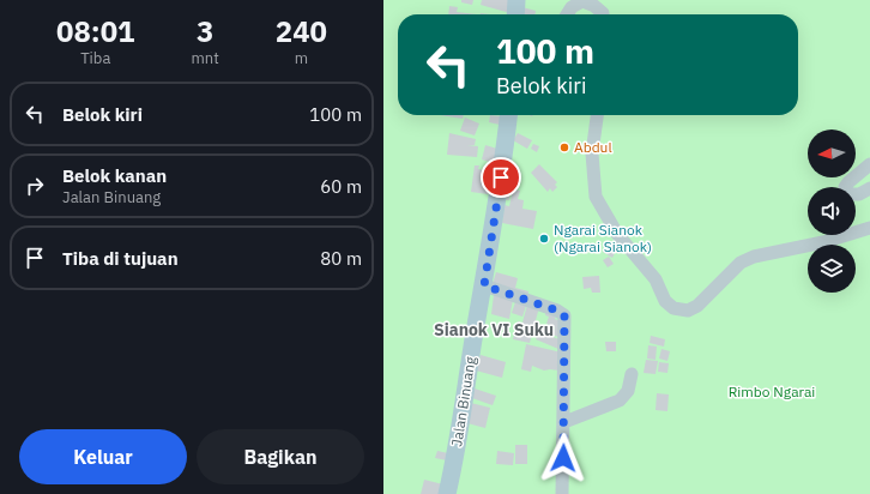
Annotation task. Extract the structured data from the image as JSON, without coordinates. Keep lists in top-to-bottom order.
{
  "streets": {
    "main road": ["Jalan Binuang"]
  },
  "districts": ["Sianok VI Suku"],
  "parks": ["Rimbo Ngarai"],
  "places": ["Abdul", "Ngarai Sianok (Ngarai Sianok)"],
  "north": "left",
  "page": {
    "eta": [
      "08:01",
      "Tiba",
      "3",
      "mnt",
      "240",
      "m"
    ],
    "turn": ["100 m", "Belok kiri"],
    "list": [
      {
        "name": "Belok kiri",
        "value": "100 m"
      },
      {
        "name": "Belok kanan",
        "note": "Jalan Binuang",
        "value": "60 m"
      },
      {
        "name": "Tiba di tujuan",
        "value": "80 m"
      }
    ],
    "buttons": ["Keluar", "Bagikan"]
  }
}
